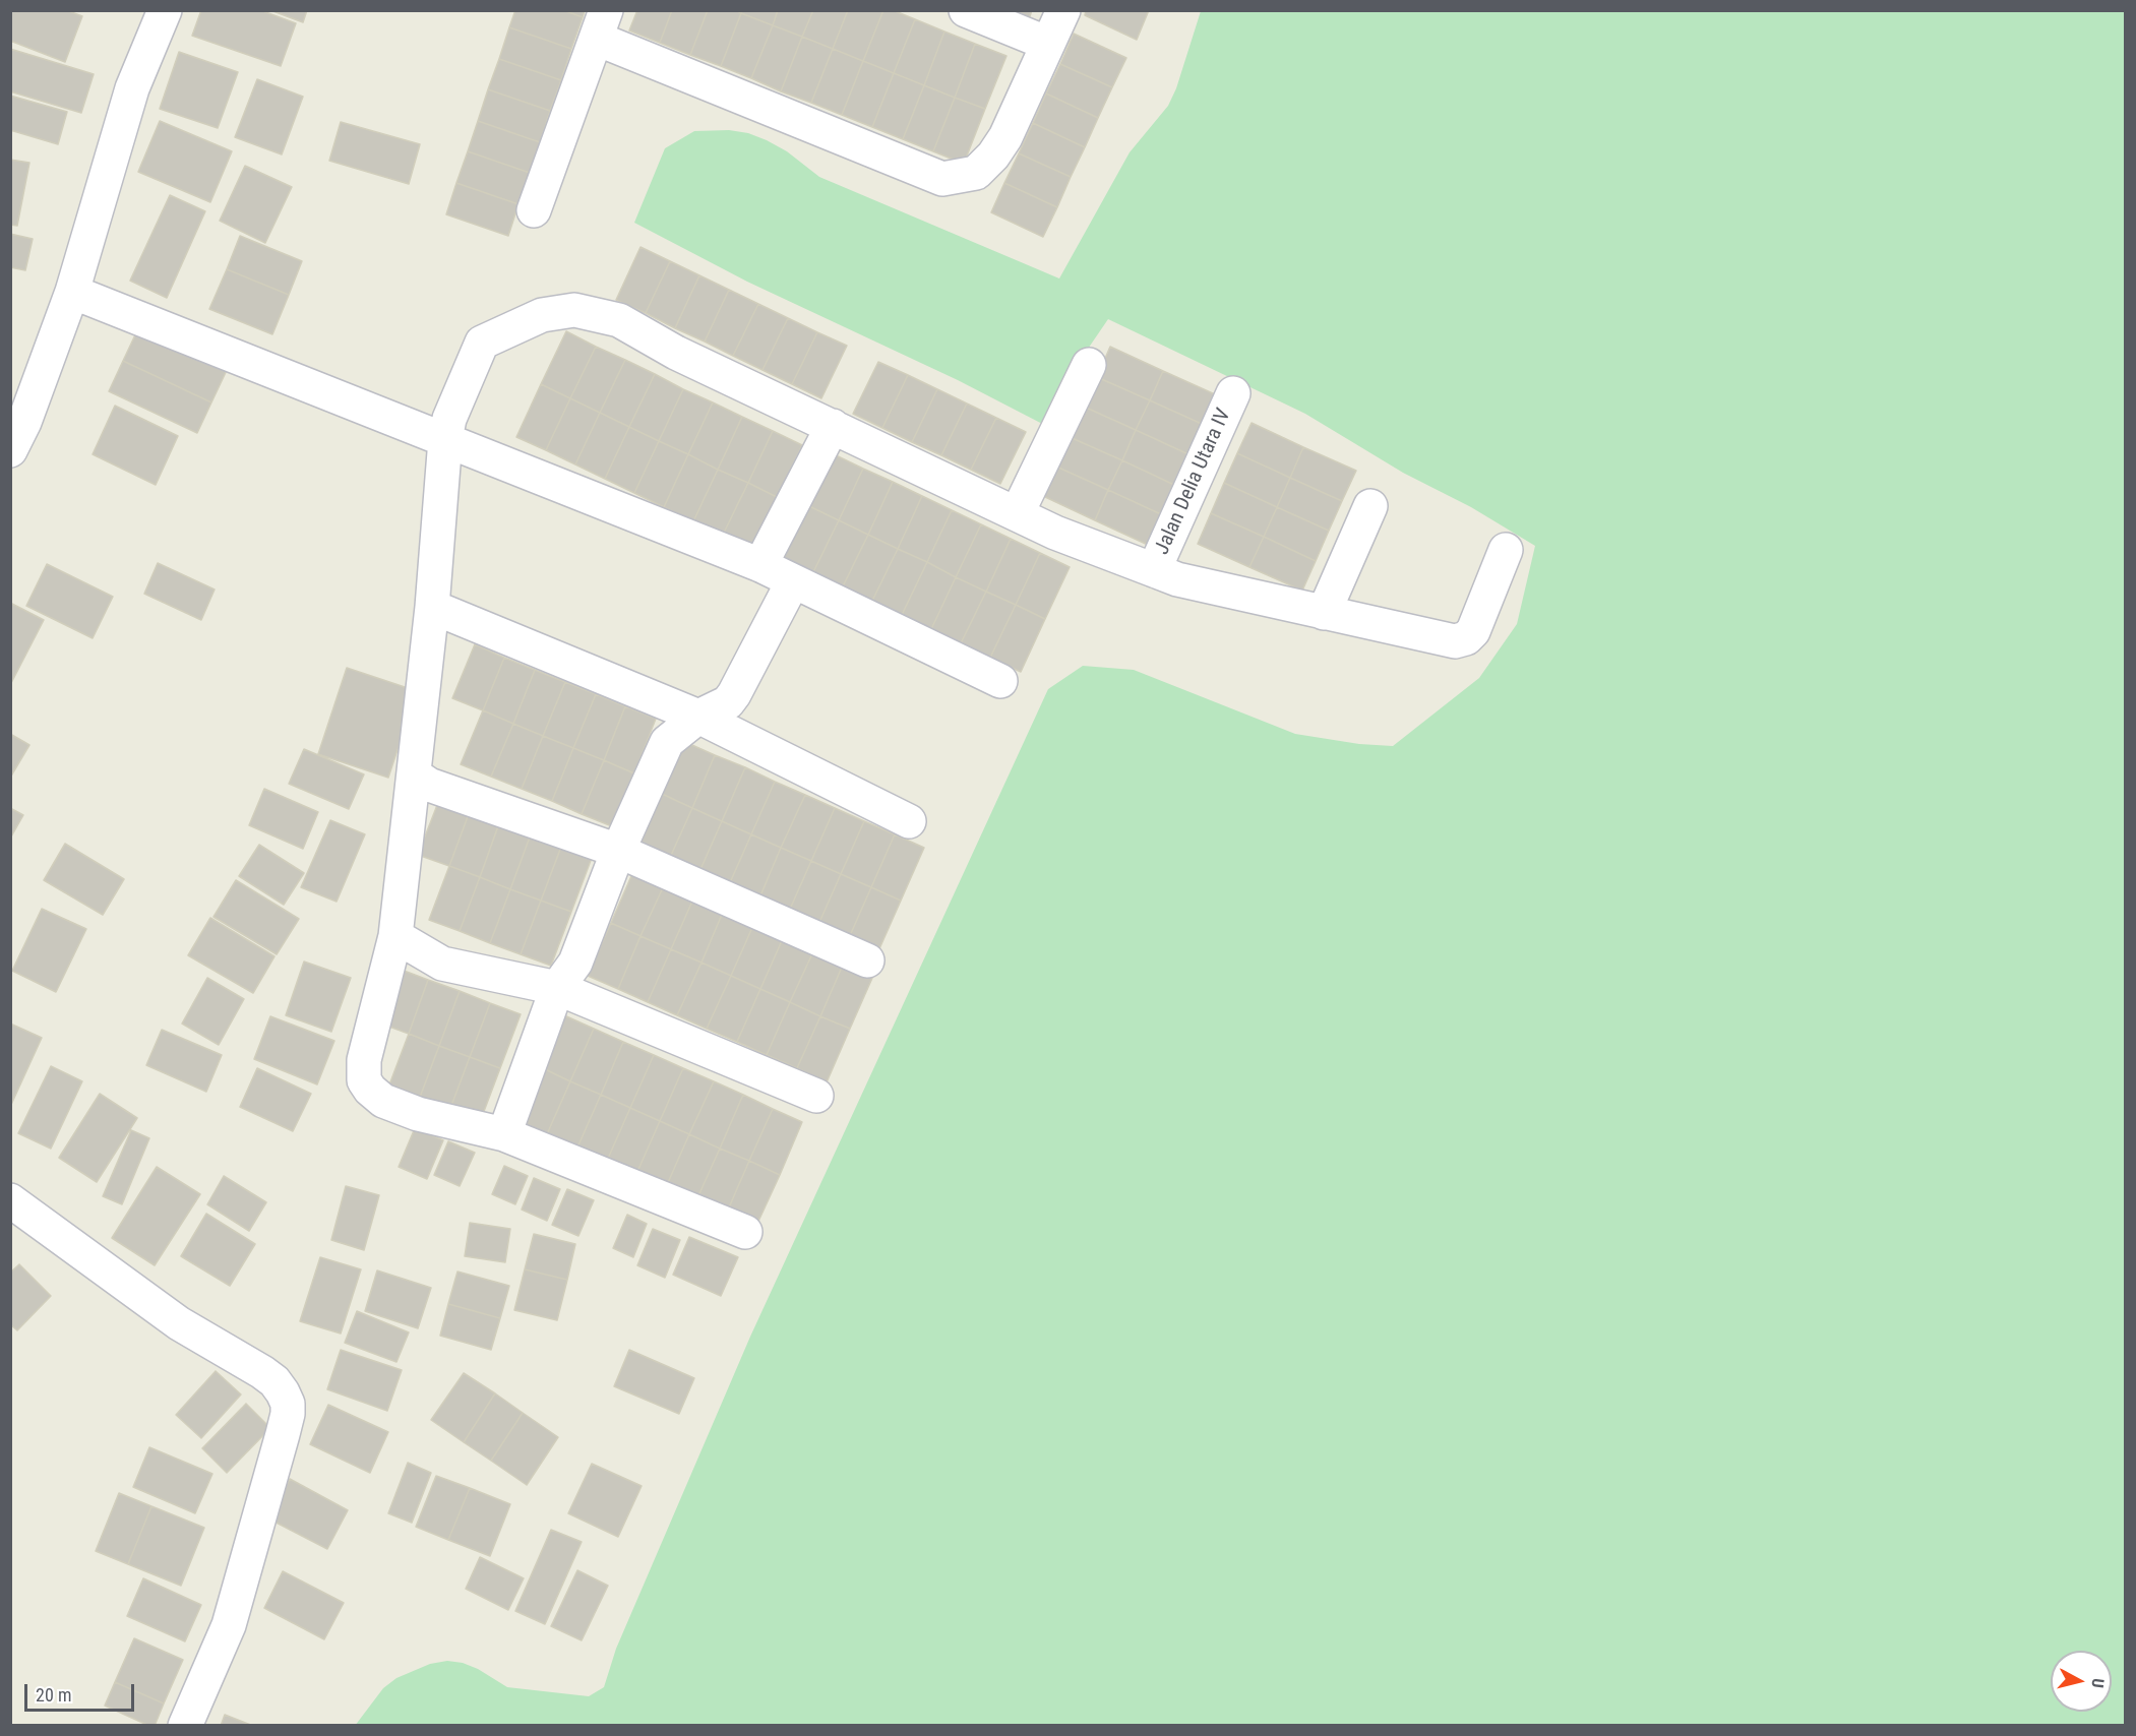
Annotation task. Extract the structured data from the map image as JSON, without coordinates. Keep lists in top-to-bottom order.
{
  "streets": {
    "street": ["Jalan Delia Utara IV"]
  },
  "scale_bar": "20 m",
  "north": "right"
}
